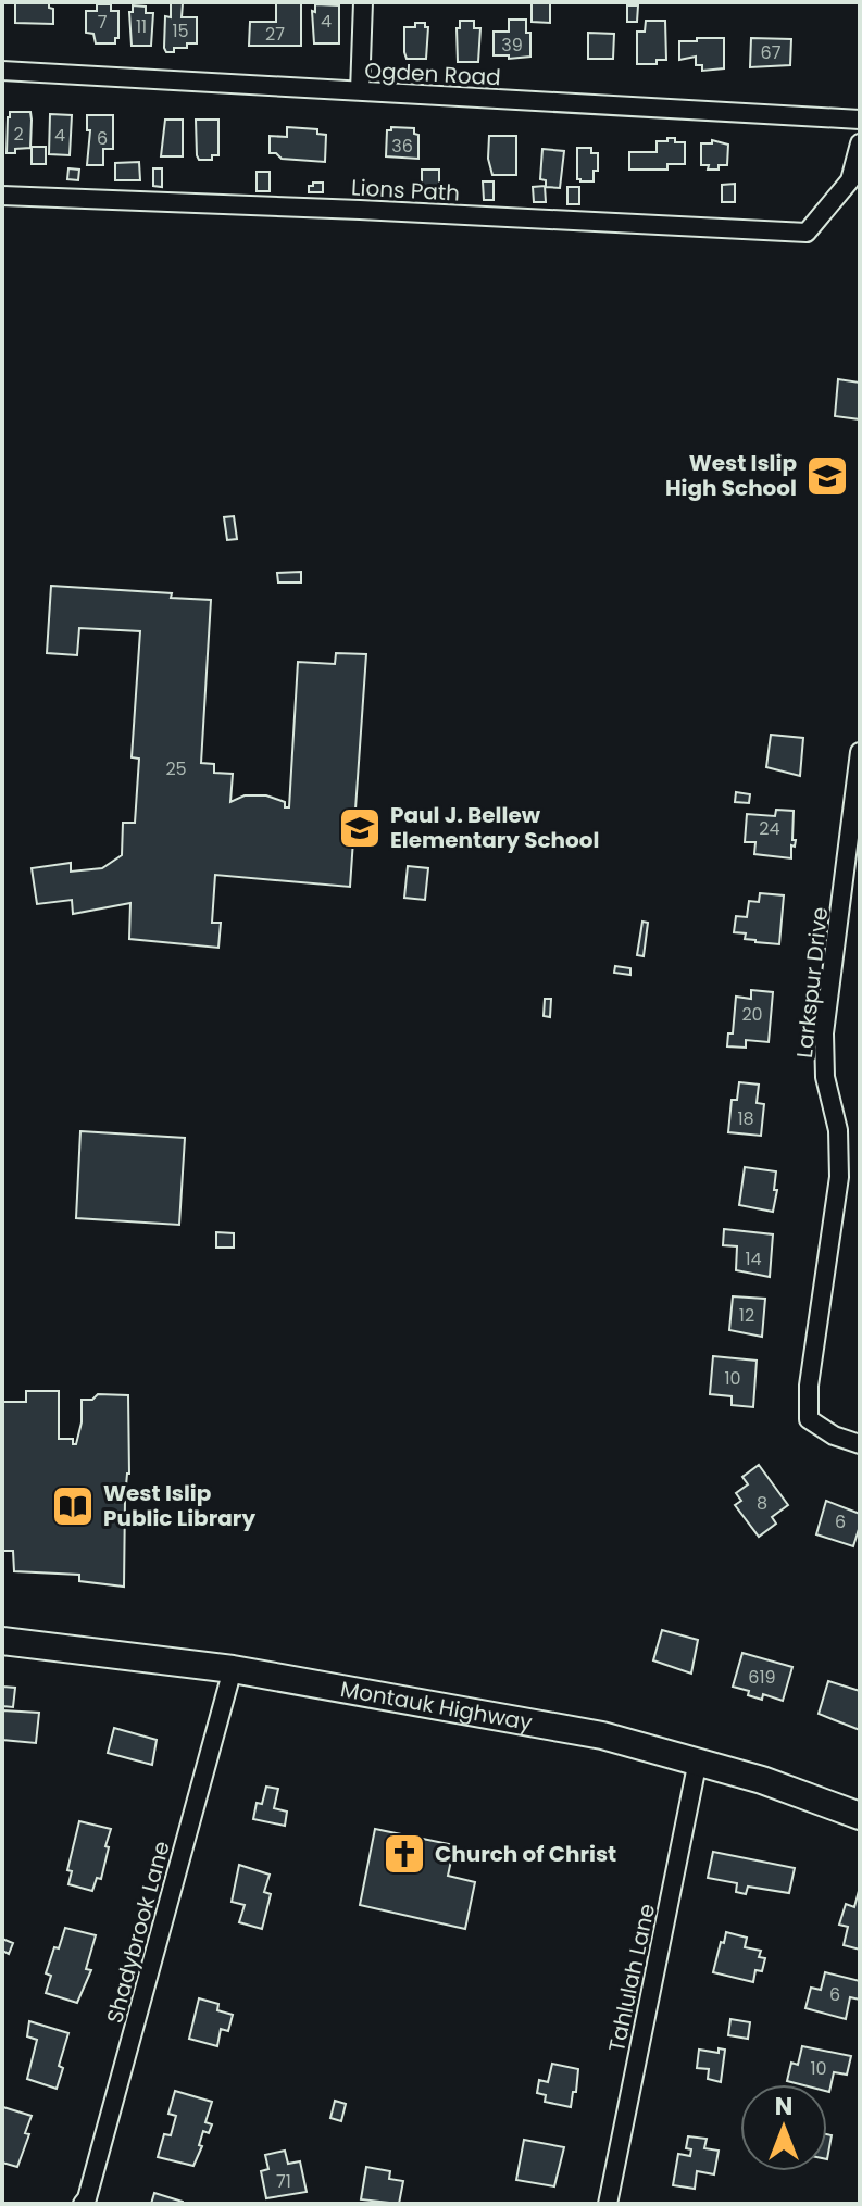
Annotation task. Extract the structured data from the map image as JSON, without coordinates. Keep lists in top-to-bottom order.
{
  "streets": {
    "main road": ["Montauk Highway"],
    "street": [
      "Ogden Road",
      "Lions Path",
      "Larkspur Drive",
      "Shadybrook Lane",
      "Tahlulah Lane"
    ]
  },
  "crossings": [
    ["Montauk Highway", "Shadybrook Lane"],
    ["Montauk Highway", "Tahlulah Lane"]
  ],
  "places": {
    "school or university": ["West Islip High School", "Paul J. Bellew Elementary School"],
    "library": ["West Islip Public Library"],
    "church": ["Church of Christ"]
  },
  "house_numbers": [
    "4",
    "7",
    "11",
    "15",
    "27",
    "39",
    "67",
    "2",
    "4",
    "6",
    "36",
    "25",
    "24",
    "20",
    "18",
    "14",
    "12",
    "10",
    "8",
    "6",
    "619",
    "6",
    "10",
    "71"
  ],
  "north": "top"
}
